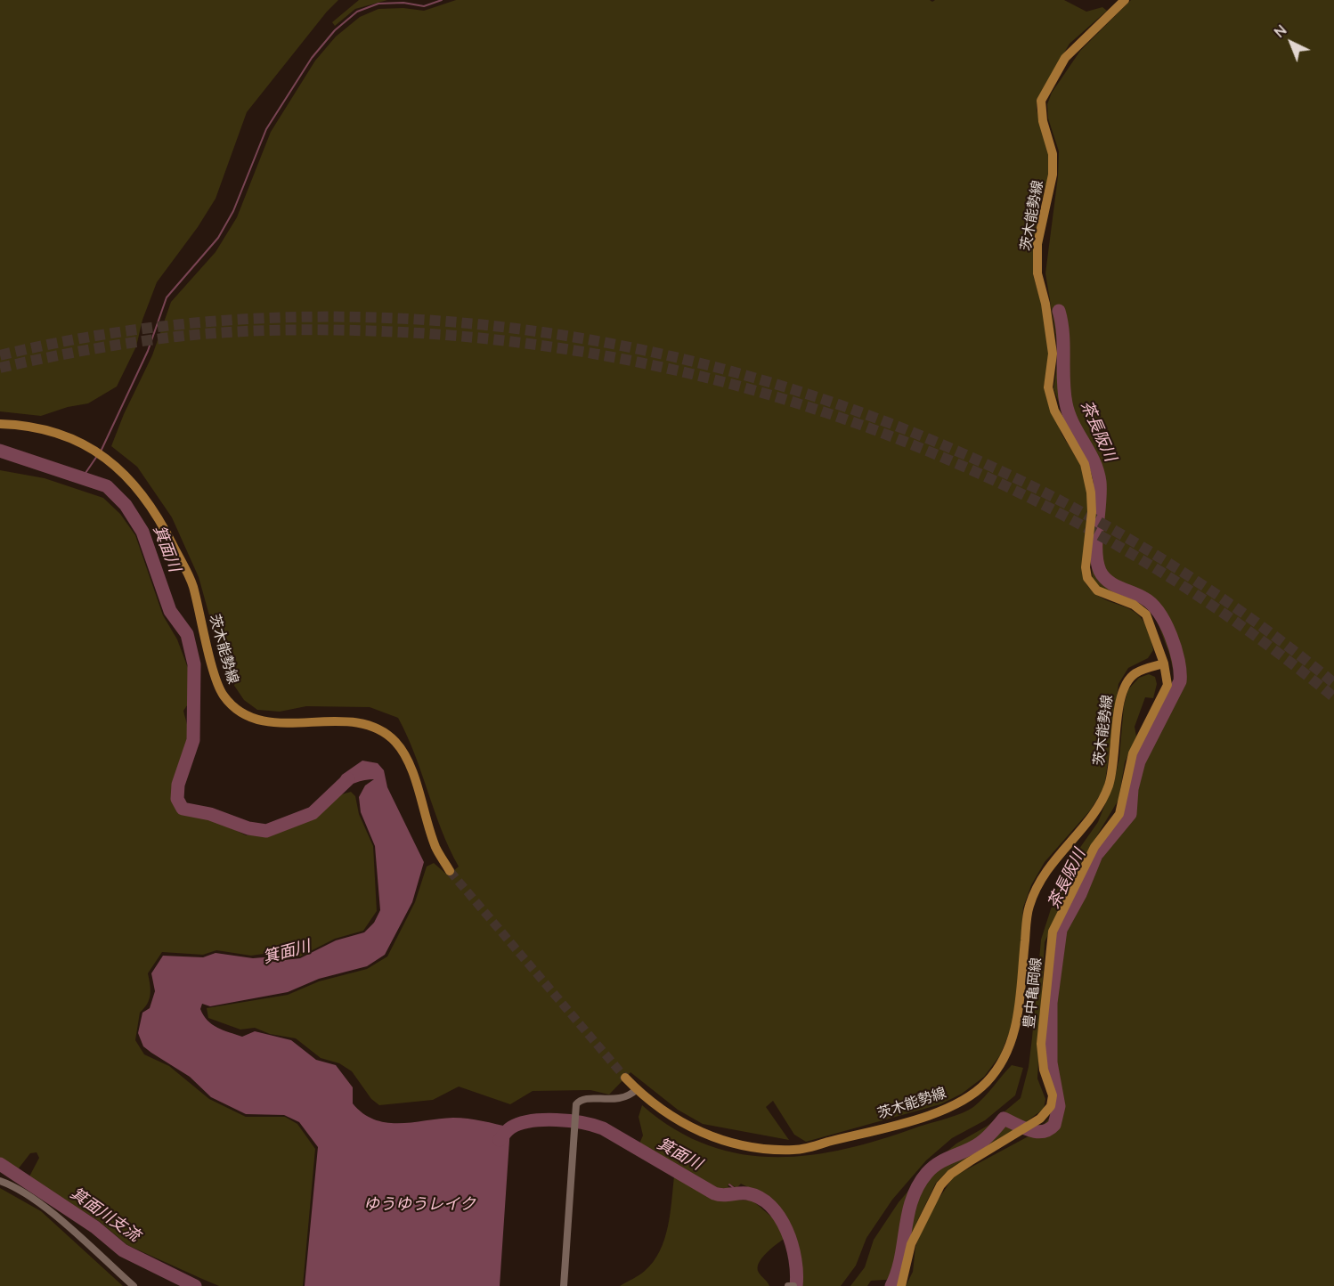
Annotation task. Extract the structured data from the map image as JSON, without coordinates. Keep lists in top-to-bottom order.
{
  "streets": {
    "main road": ["茨木能勢線", "豊中亀岡線"]
  },
  "crossings": [
    ["茨木能勢線", "豊中亀岡線"]
  ],
  "water": [
    "茶長阪川",
    "箕面川",
    "ゆうゆうレイク",
    "箕面川支流"
  ],
  "north": "top left"
}
